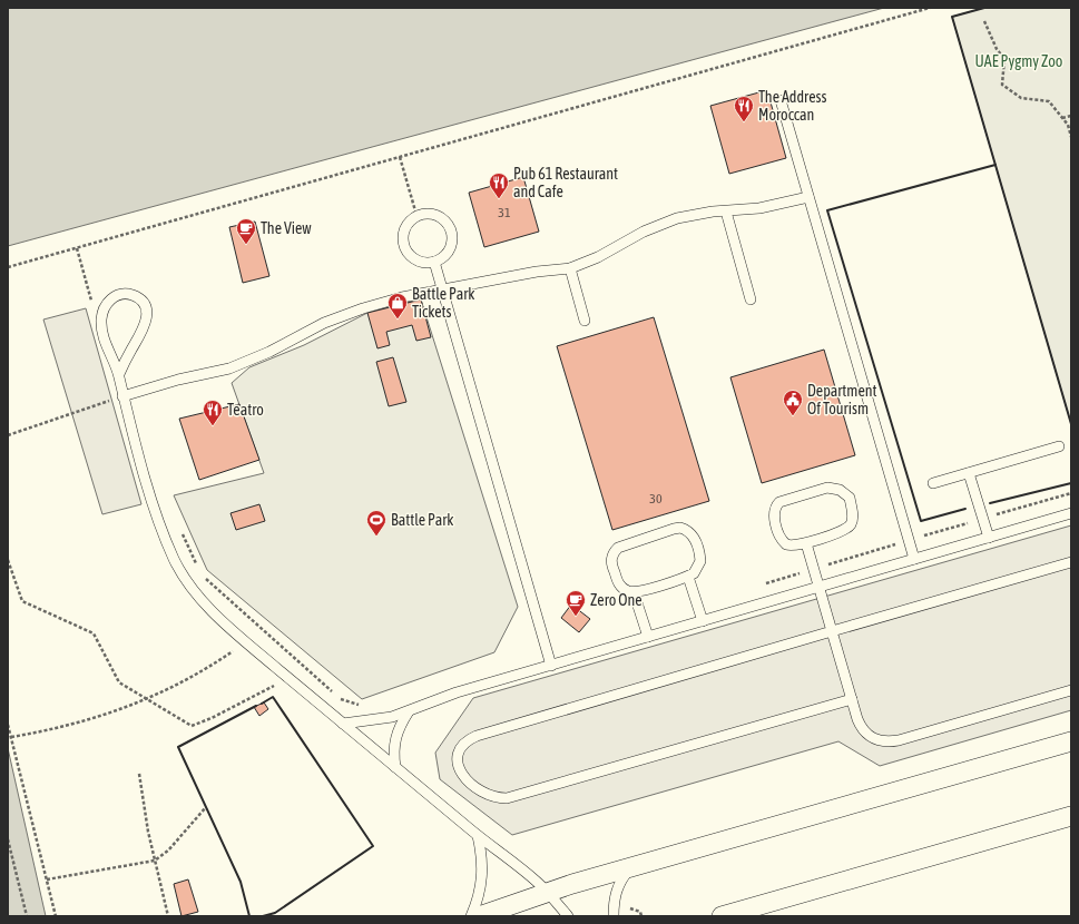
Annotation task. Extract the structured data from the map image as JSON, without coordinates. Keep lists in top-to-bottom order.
{
  "parks": ["UAE Pygmy Zoo"],
  "places": {
    "restaurant": ["The Address Moroccan", "Pub 61 Restaurant and Cafe", "Teatro"],
    "cafe": ["The View", "Zero One"],
    "shop": ["Battle Park Tickets"],
    "public building": ["Department Of Tourism"],
    "sports": ["Battle Park"]
  },
  "house_numbers": ["31", "30"]
}
